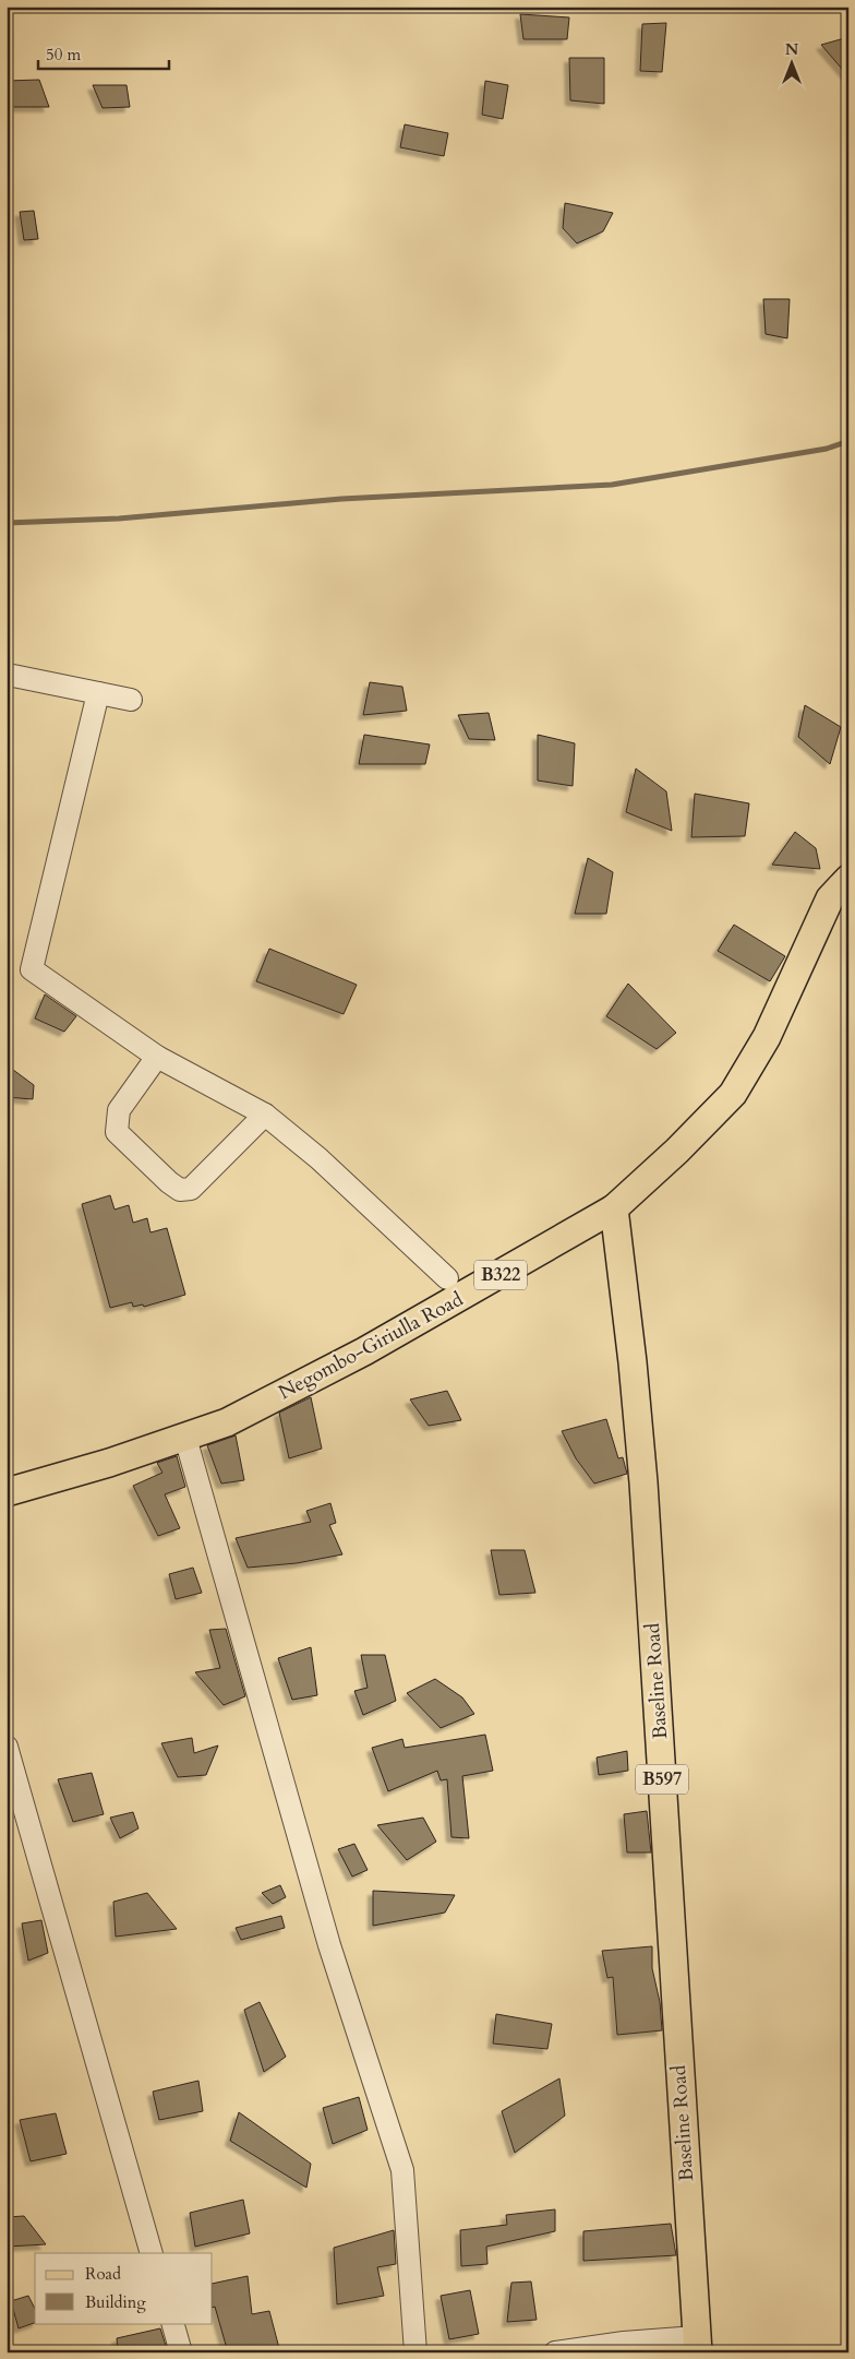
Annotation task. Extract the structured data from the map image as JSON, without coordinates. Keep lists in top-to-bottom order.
{
  "streets": {
    "main road": [
      "B322",
      "Negombo-Giriulla Road",
      "Baseline Road",
      "B597"
    ]
  },
  "crossings": [
    ["Negombo-Giriulla Road", "Baseline Road"]
  ],
  "legend": ["Road", "Building"],
  "scale_bar": "50 m",
  "north": "top"
}
